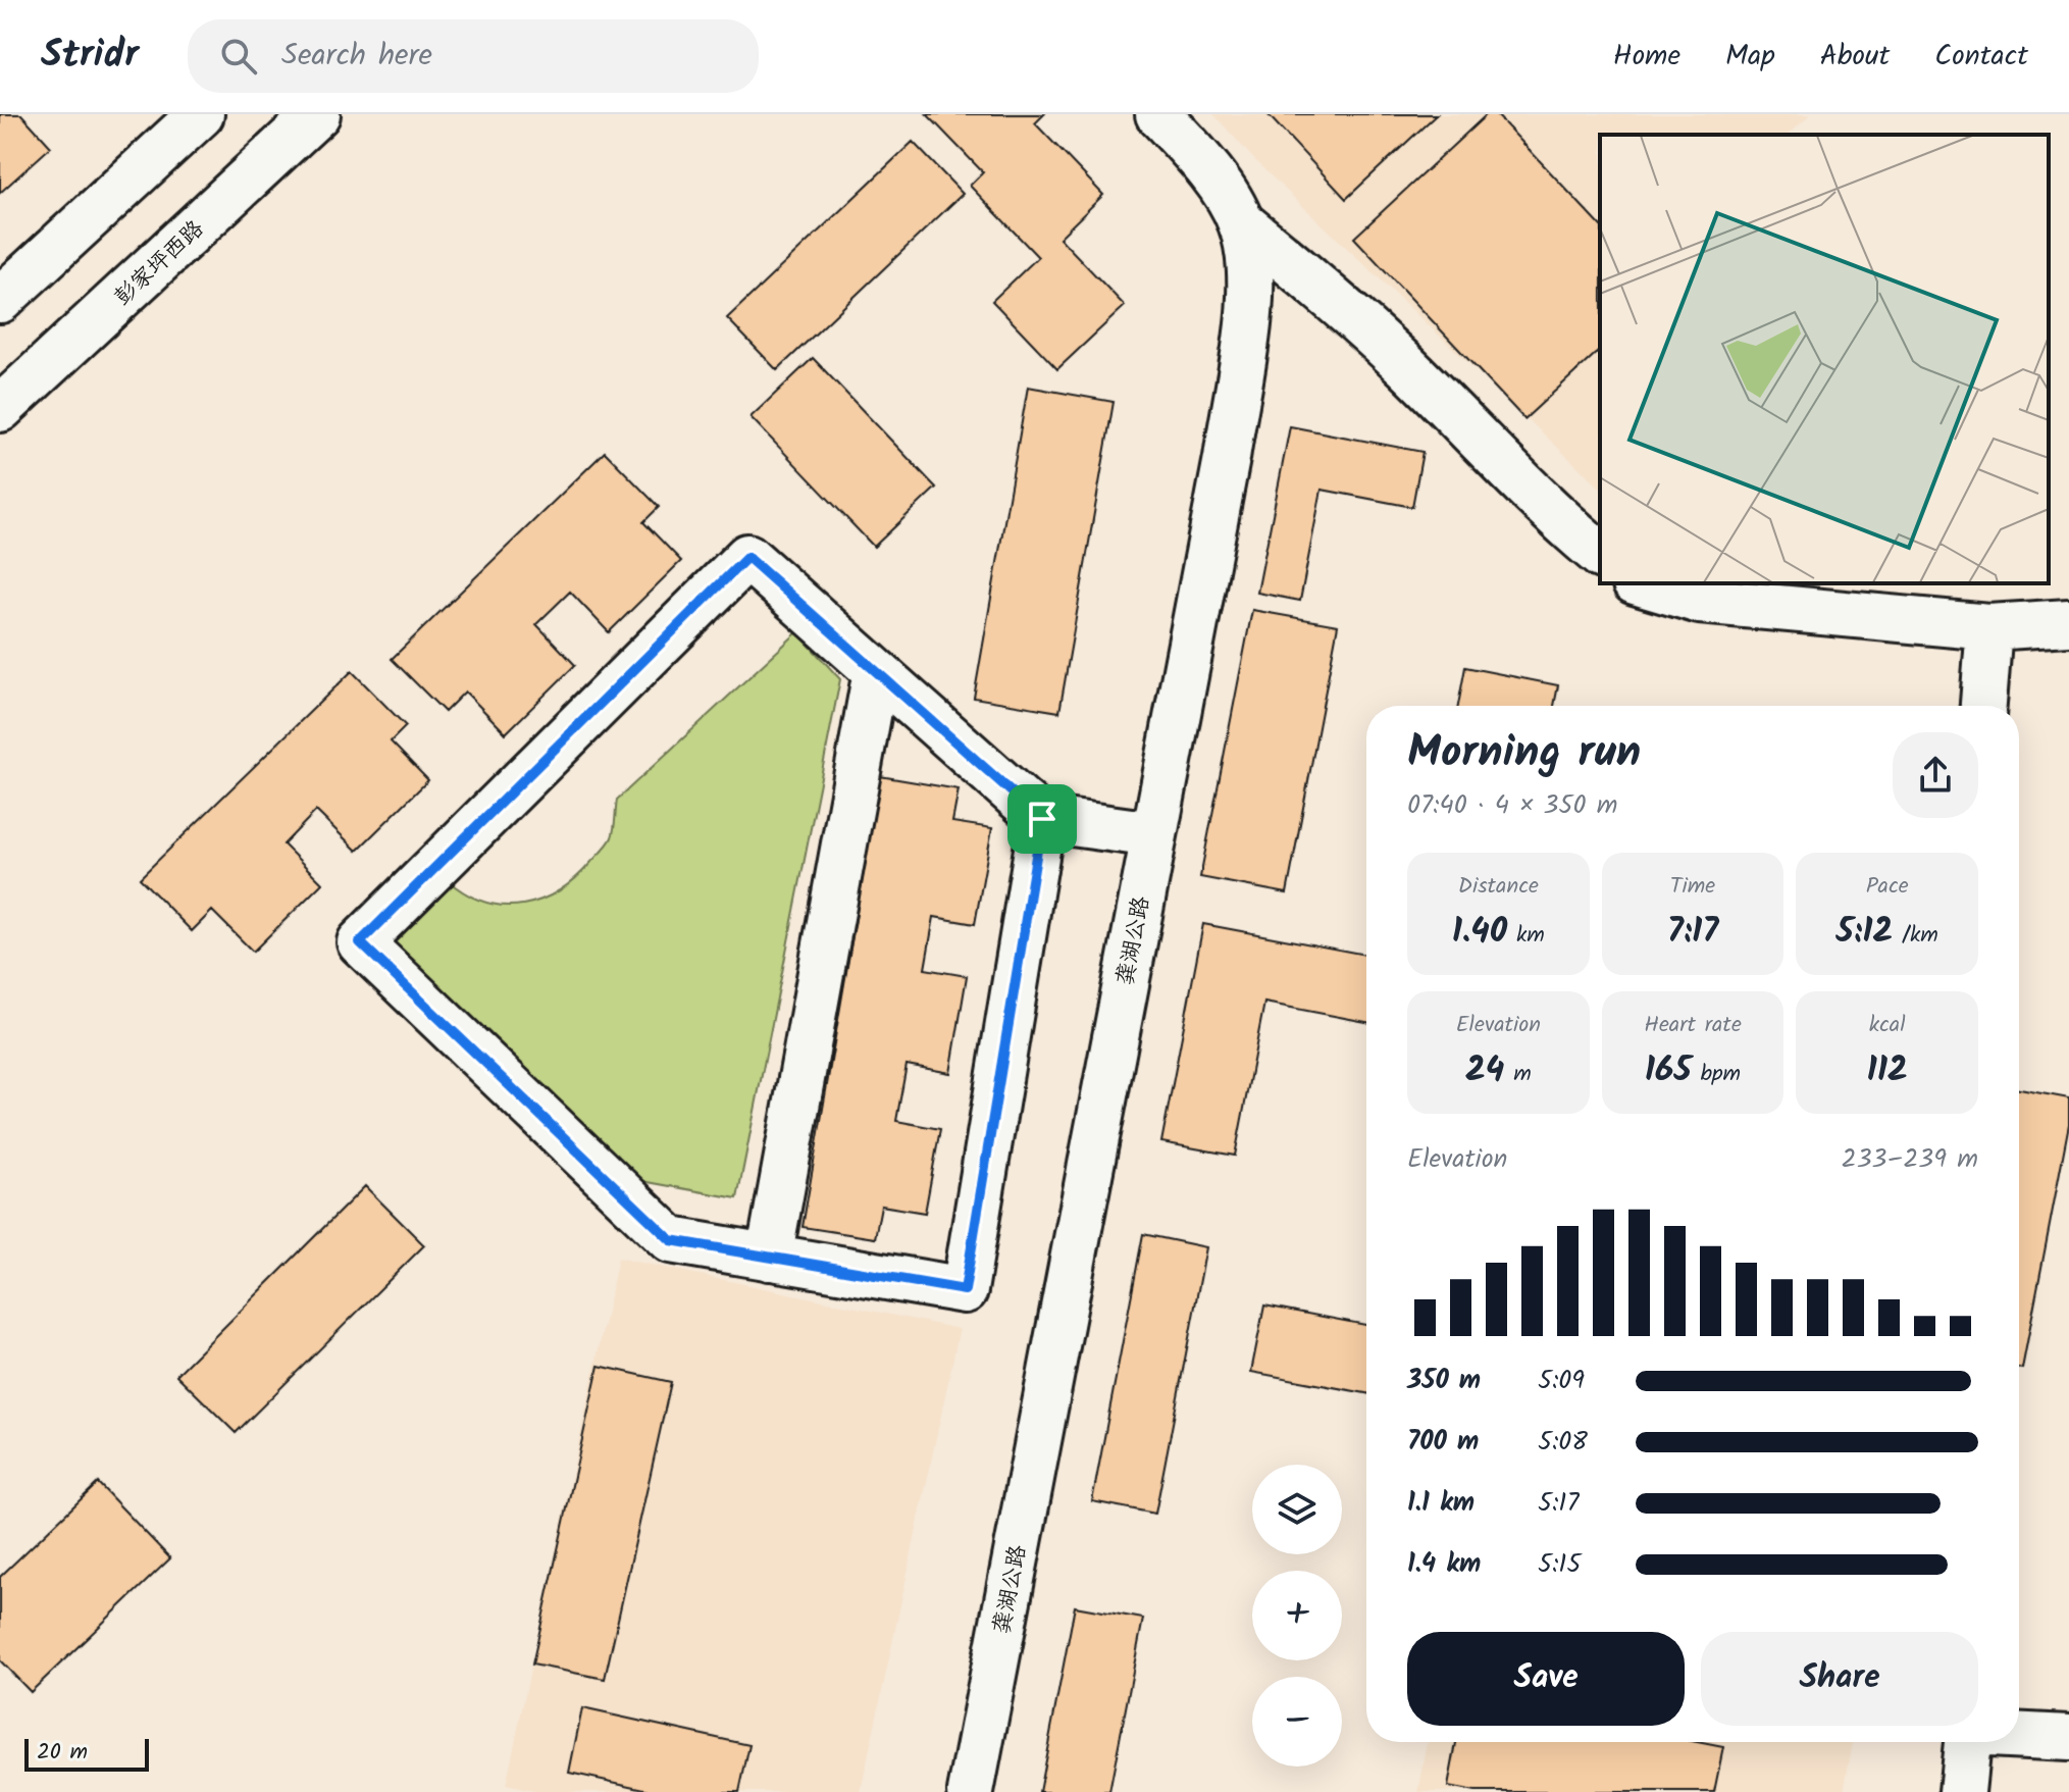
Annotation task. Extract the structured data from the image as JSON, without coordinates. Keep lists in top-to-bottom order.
{
  "streets": {
    "street": ["彭家坪西路", "龚湖公路"]
  },
  "scale_bar": "20 m",
  "page": {
    "header": "Stridr",
    "search": "Search here",
    "nav": [
      "Home",
      "Map",
      "About",
      "Contact"
    ],
    "heading": ["Morning run", "07:40 · 4 × 350 m"],
    "stats": [
      ["Distance", "1.40 km"],
      ["Time", "7:17"],
      ["Pace", "5:12 /km"],
      ["Elevation", "24 m"],
      ["Heart rate", "165 bpm"],
      ["kcal", "112"]
    ],
    "chart": ["Elevation", "233–239 m"],
    "list": [
      {
        "name": "350 m",
        "note": "5:09"
      },
      {
        "name": "700 m",
        "note": "5:08"
      },
      {
        "name": "1.1 km",
        "note": "5:17"
      },
      {
        "name": "1.4 km",
        "note": "5:15"
      }
    ],
    "map_buttons": ["+", "−"],
    "buttons": ["Save", "Share"],
    "scale": "20 m"
  }
}
